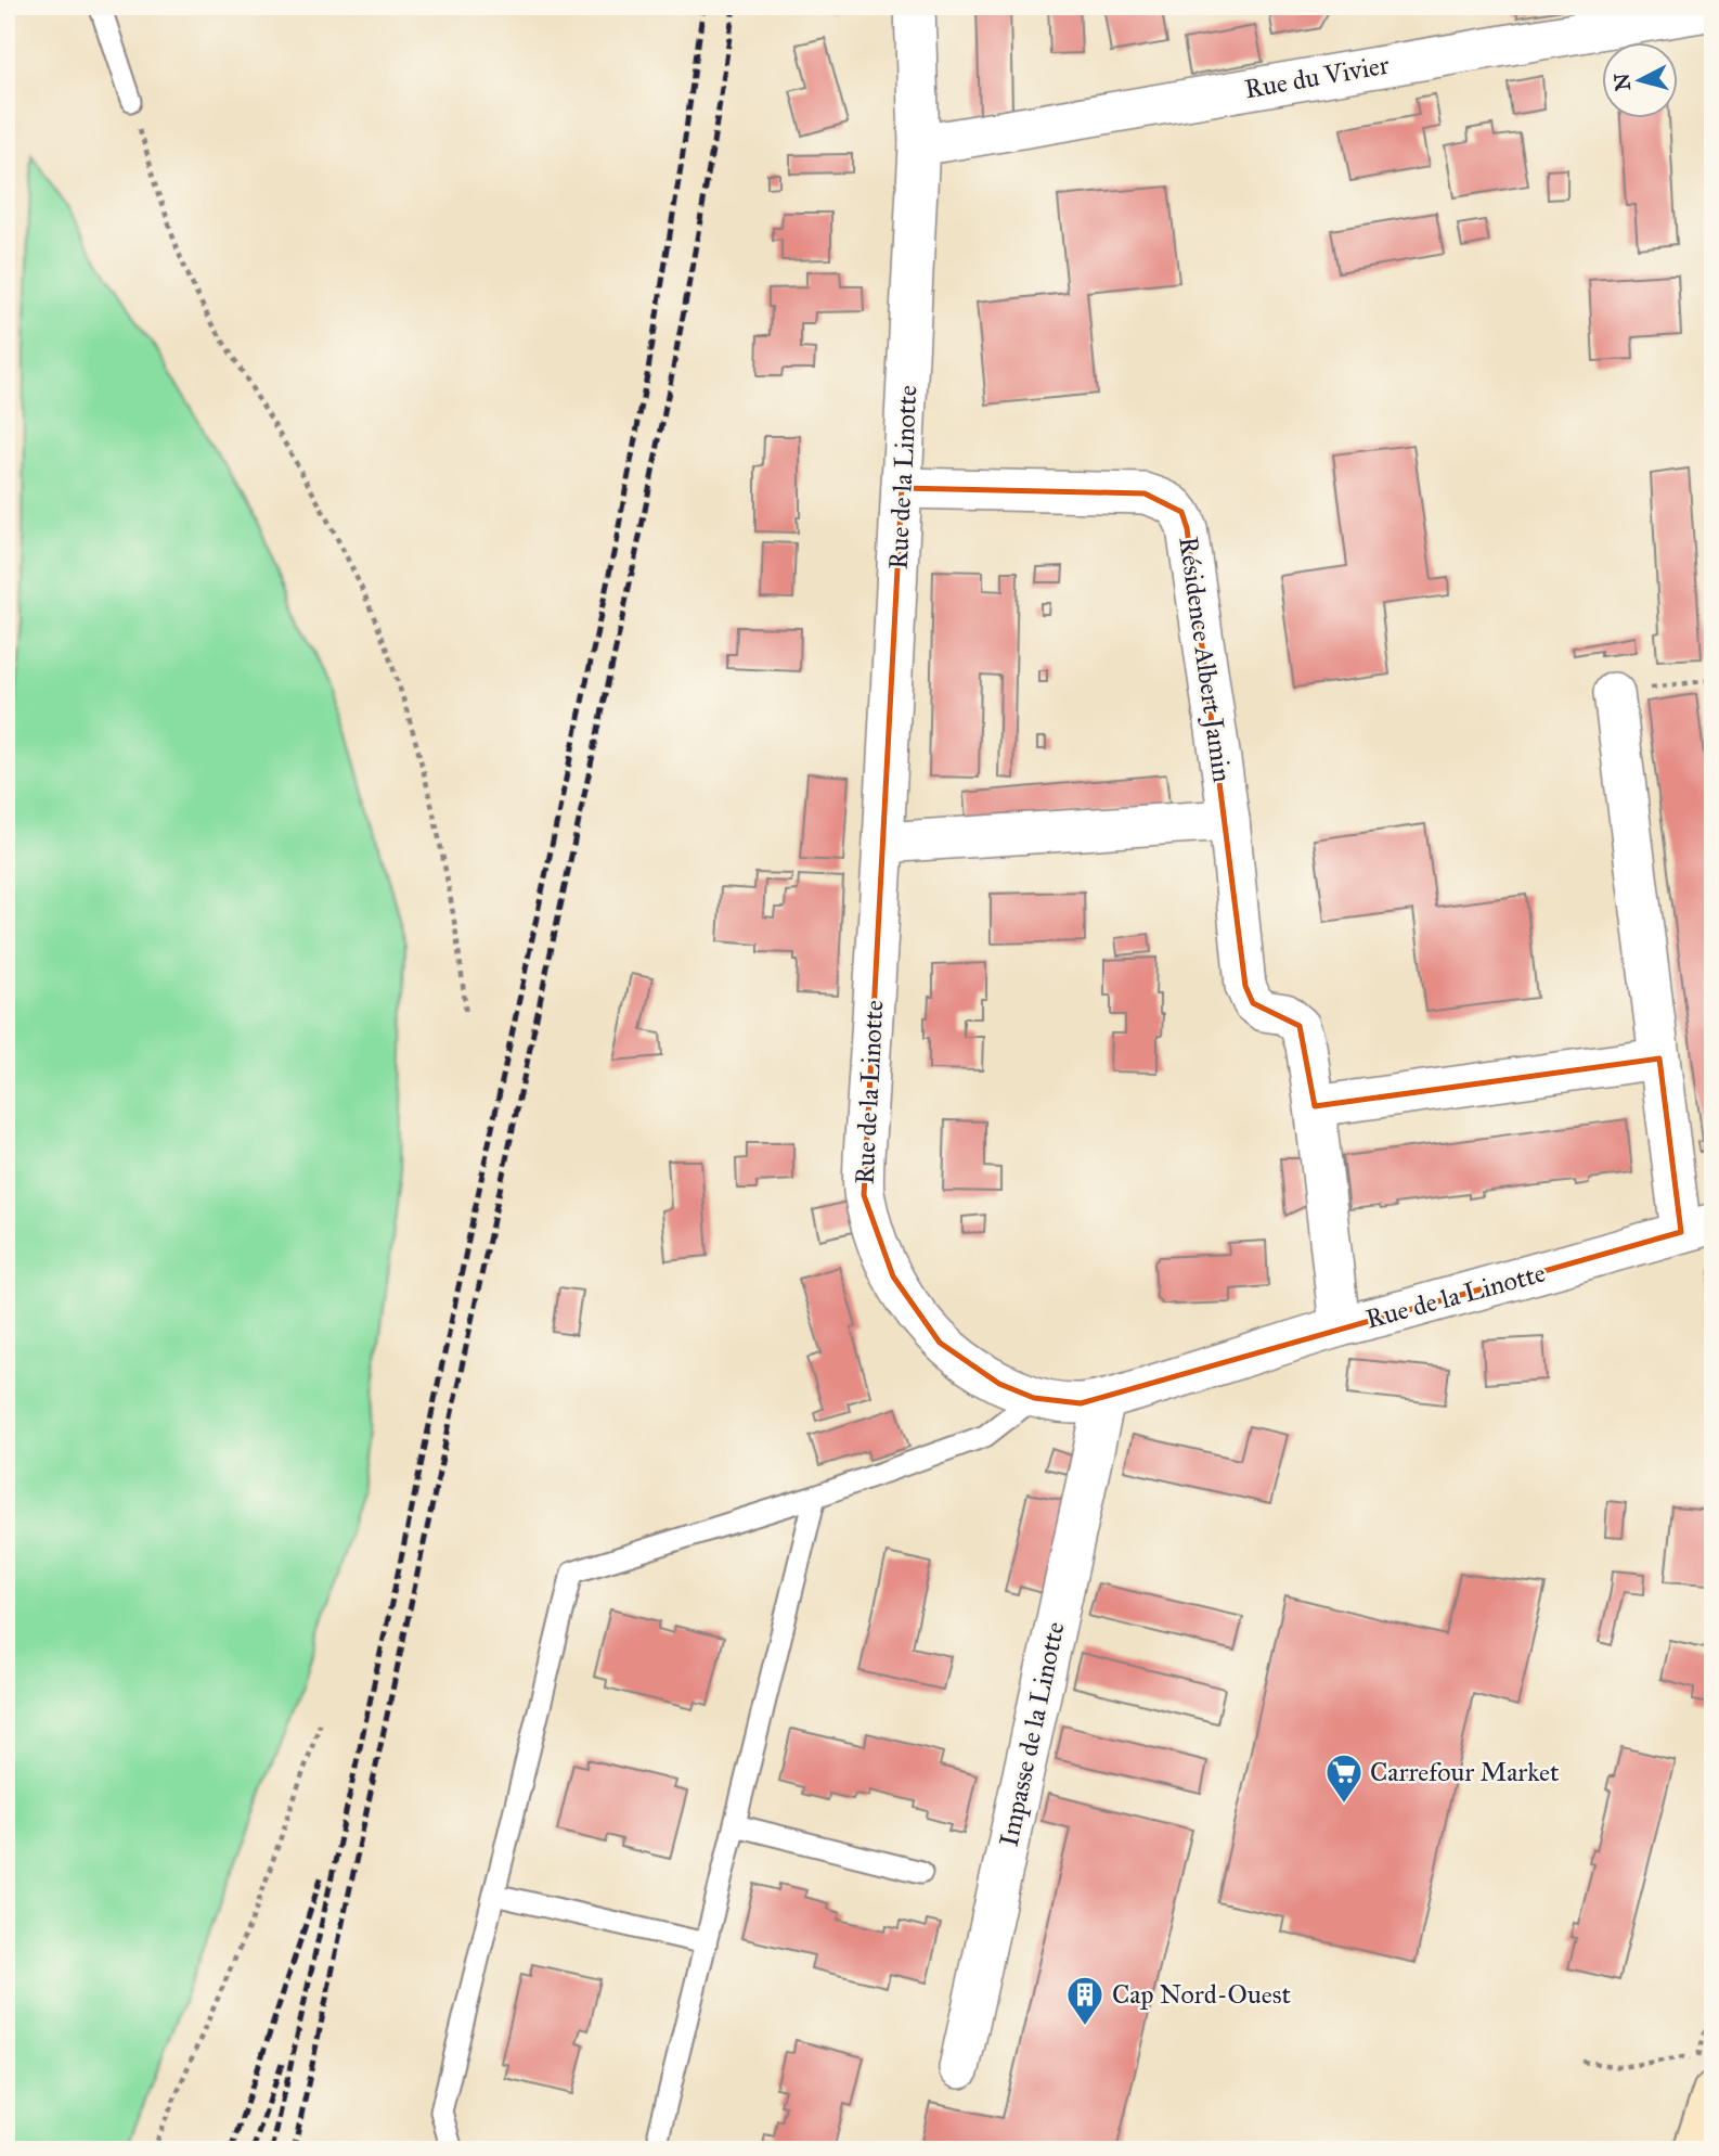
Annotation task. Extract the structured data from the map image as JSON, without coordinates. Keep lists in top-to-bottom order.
{
  "streets": {
    "street": [
      "Rue du Vivier",
      "Rue de la Linotte",
      "Résidence Albert Jamin",
      "Impasse de la Linotte"
    ]
  },
  "crossings": [
    ["Rue du Vivier", "Rue de la Linotte"],
    ["Rue de la Linotte", "Résidence Albert Jamin"],
    ["Rue de la Linotte", "Impasse de la Linotte"]
  ],
  "places": {
    "supermarket": ["Carrefour Market"],
    "building": ["Cap Nord-Ouest"]
  },
  "north": "left"
}
